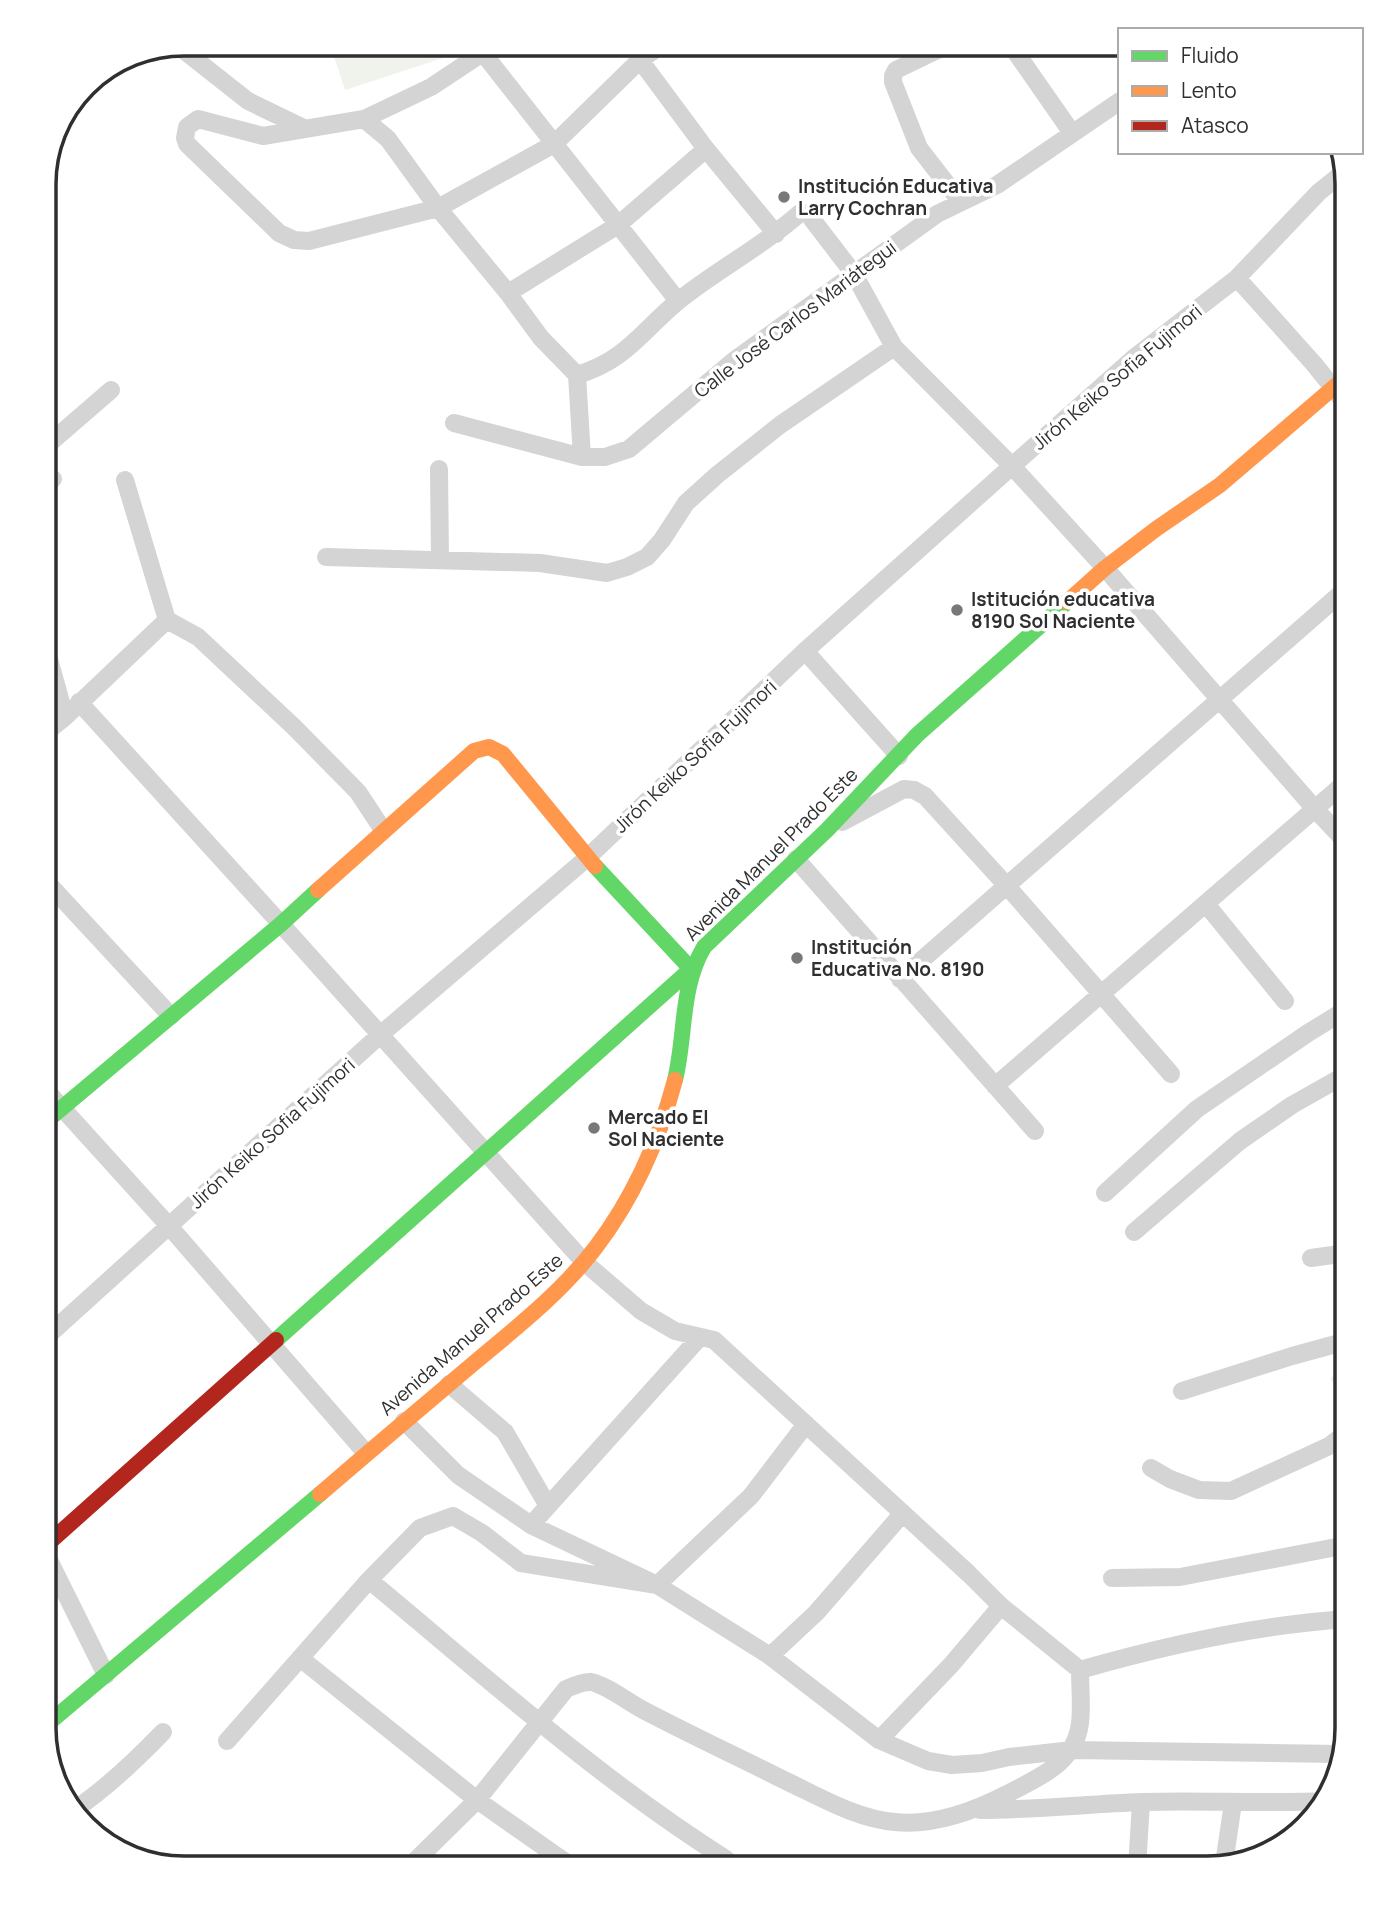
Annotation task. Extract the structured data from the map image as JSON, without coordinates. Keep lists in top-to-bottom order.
{
  "streets": {
    "street": ["Calle José Carlos Mariátegui", "Jirón Keiko Sofia Fujimori", "Avenida Manuel Prado Este"]
  },
  "places": [
    "Institución Educativa Larry Cochran",
    "Istitución educativa 8190 Sol Naciente",
    "Institución Educativa No. 8190",
    "Mercado El Sol Naciente"
  ],
  "legend": ["Fluido", "Lento", "Atasco"]
}
